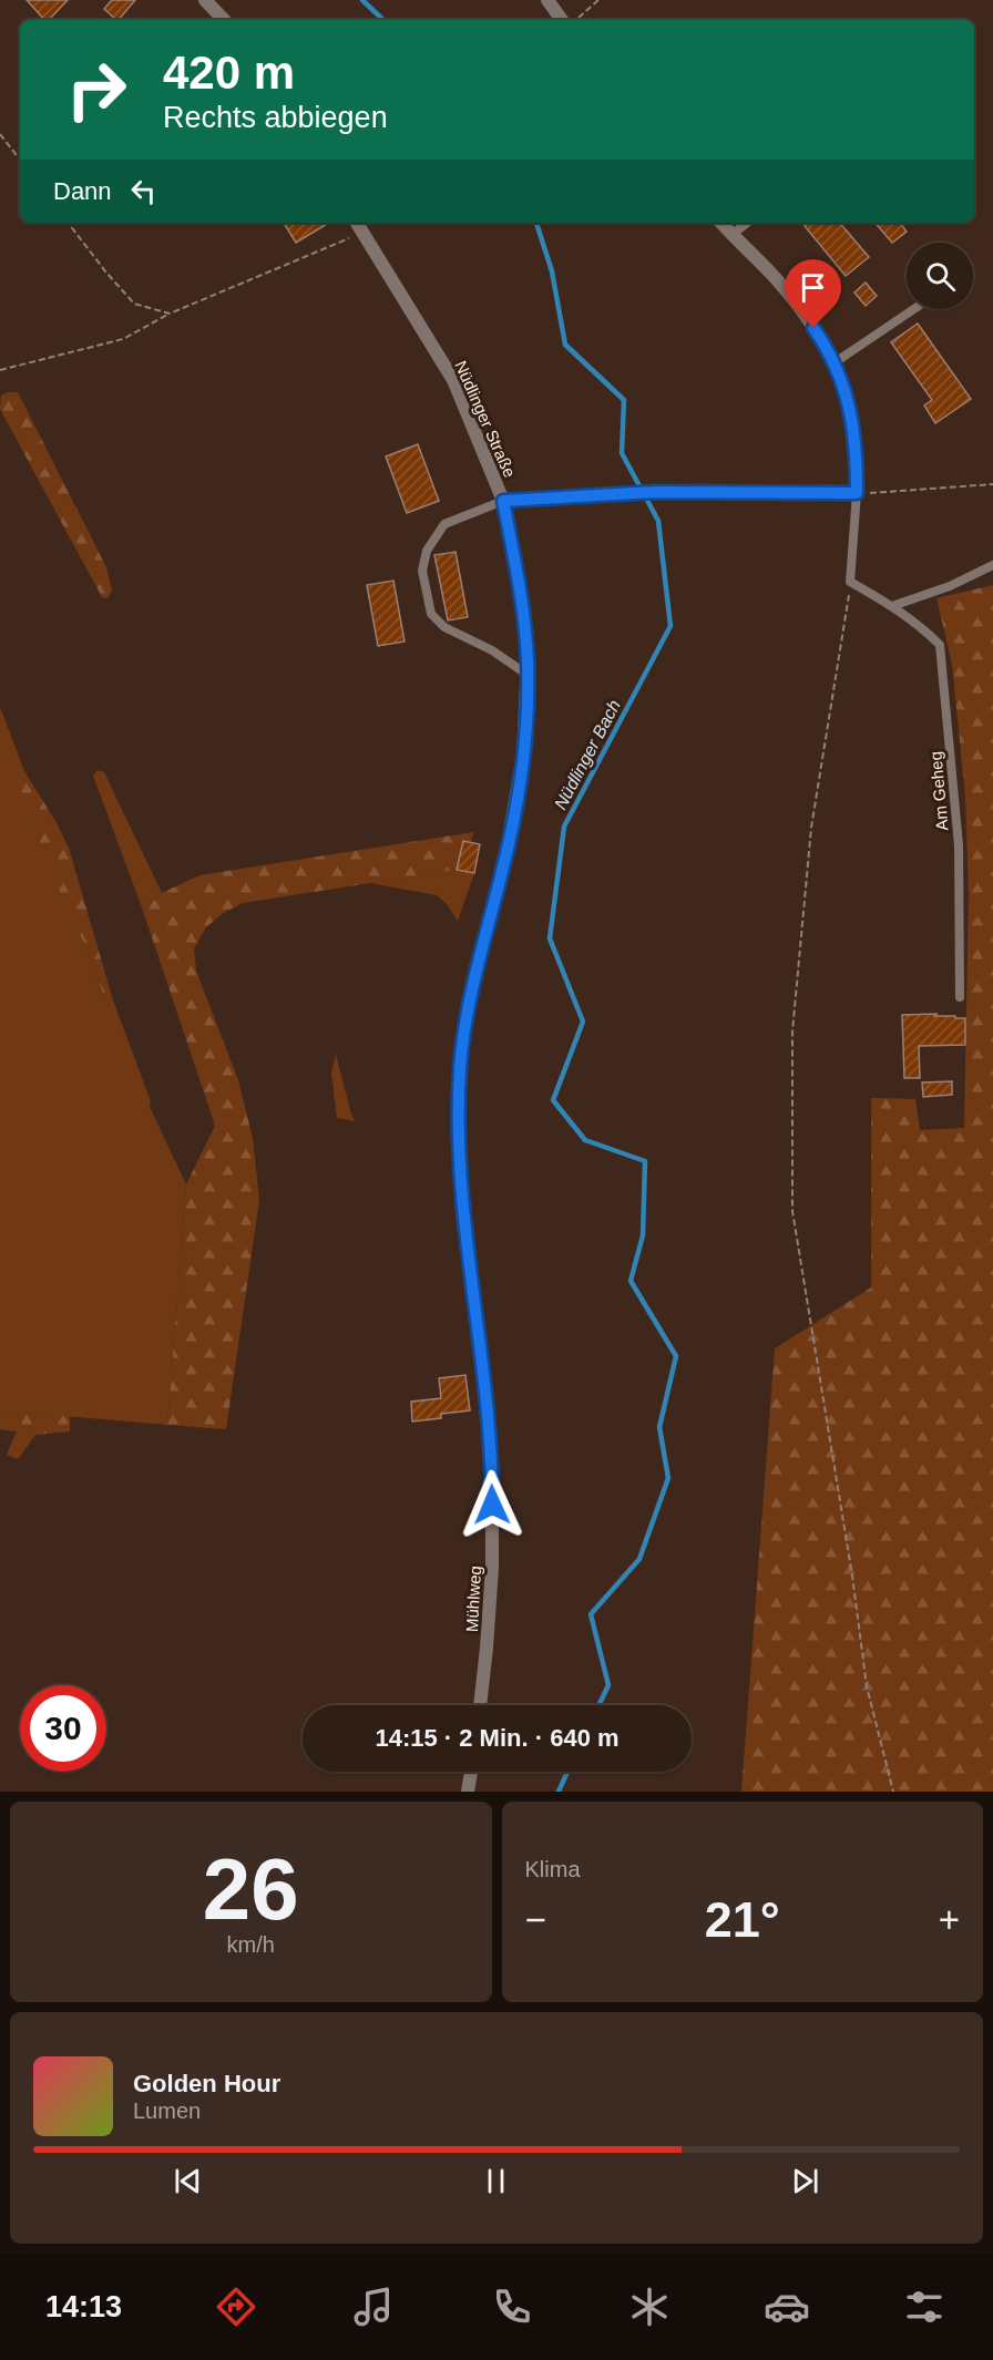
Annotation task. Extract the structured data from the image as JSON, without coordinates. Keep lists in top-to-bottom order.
{
  "streets": {
    "street": ["Nüdlinger Straße", "Mühlweg"],
    "lane": ["Am Geheg"]
  },
  "crossings": [
    ["Nüdlinger Straße", "Mühlweg"]
  ],
  "water": ["Nüdlinger Bach"],
  "page": {
    "turn": ["420 m", "Rechts abbiegen"],
    "then": "Dann",
    "limit": "30",
    "trip": "14:15 · 2 Min. · 640 m",
    "tile": [
      ["26", "km/h"],
      "Klima"
    ],
    "heat": ["−", "21°", "+"],
    "song": ["Golden Hour", "Lumen"],
    "tabs": "14:13"
  }
}
